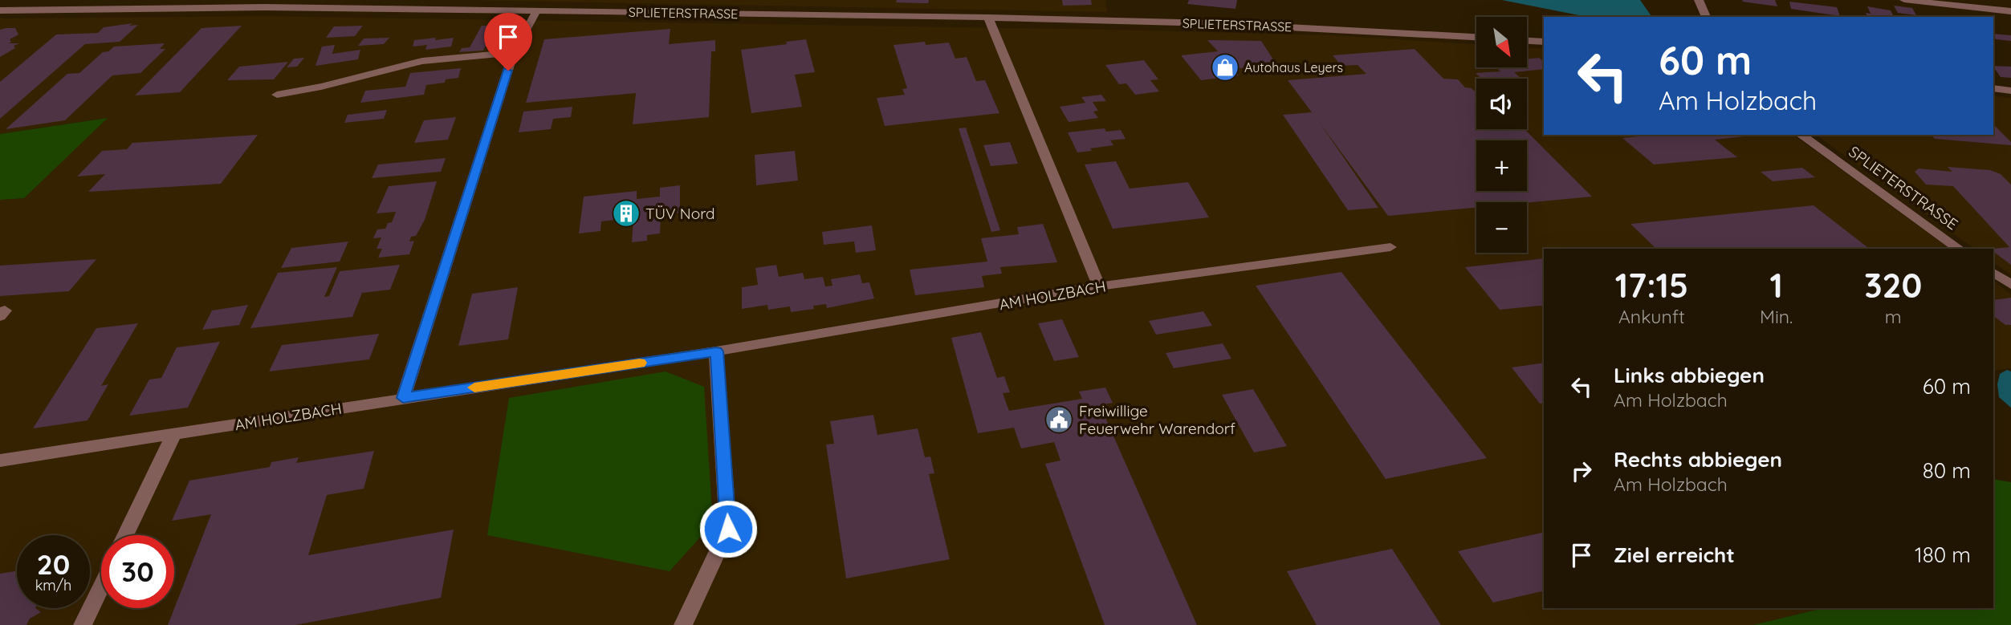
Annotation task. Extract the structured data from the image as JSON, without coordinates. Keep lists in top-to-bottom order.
{
  "streets": {
    "street": ["SPLIETERSTRASSE", "AM HOLZBACH"]
  },
  "places": {
    "shop": ["Autohaus Leyers"],
    "building": ["TÜV Nord"],
    "public building": ["Freiwillige Feuerwehr Warendorf"]
  },
  "north": "bottom right",
  "page": {
    "map_buttons": ["+", "−"],
    "turn": ["60 m", "Am Holzbach"],
    "eta": [
      "17:15",
      "Ankunft",
      "1",
      "Min.",
      "320",
      "m"
    ],
    "list": [
      {
        "name": "Links abbiegen",
        "note": "Am Holzbach",
        "value": "60 m"
      },
      {
        "name": "Rechts abbiegen",
        "note": "Am Holzbach",
        "value": "80 m"
      },
      {
        "name": "Ziel erreicht",
        "value": "180 m"
      }
    ],
    "speed": "20 km/h",
    "limit": "30"
  }
}
